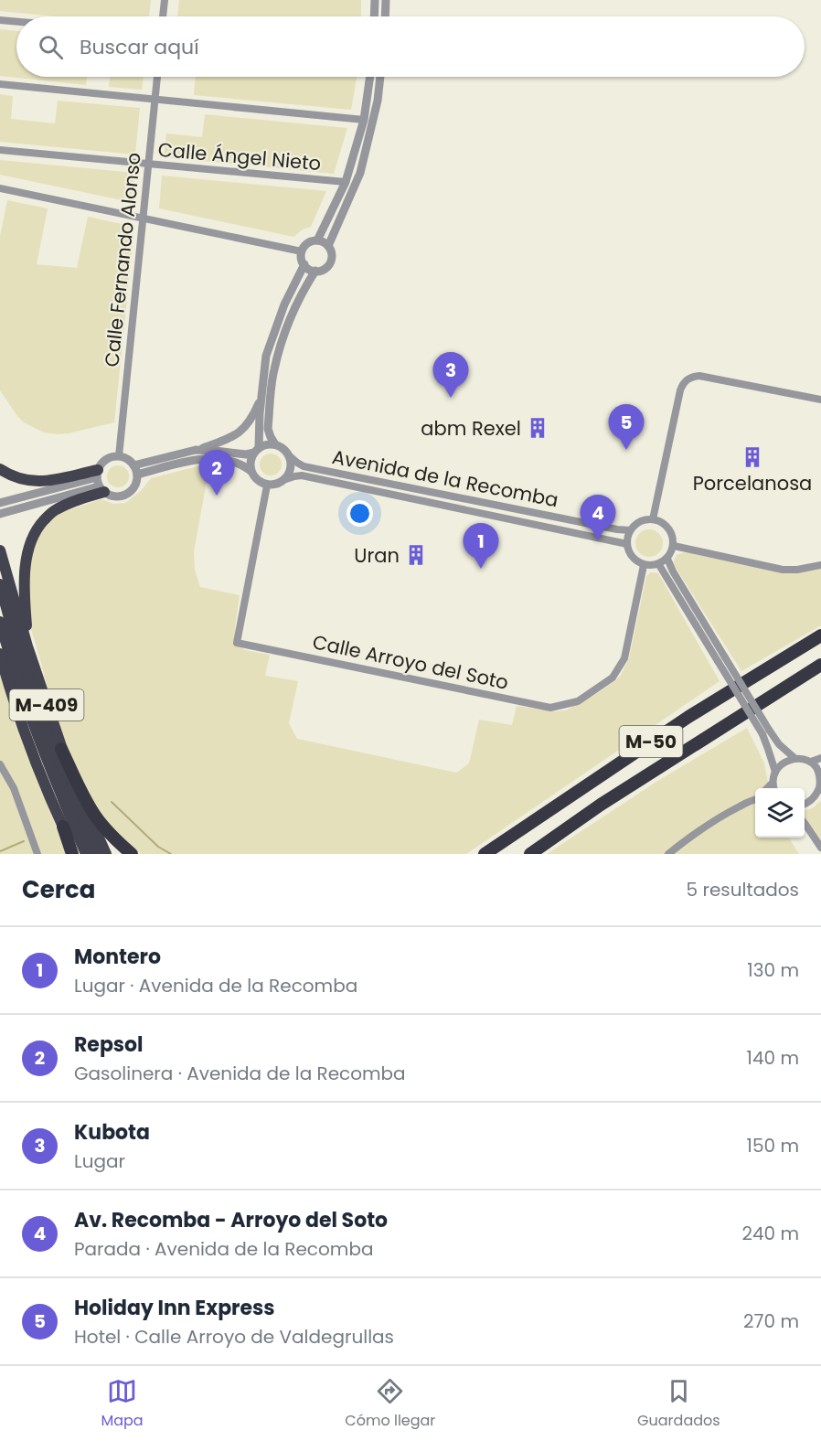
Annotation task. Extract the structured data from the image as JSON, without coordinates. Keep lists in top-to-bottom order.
{
  "streets": {
    "highway": ["M-409", "M-50"],
    "street": [
      "Calle Ángel Nieto",
      "Calle Fernando Alonso",
      "Avenida de la Recomba",
      "Calle Arroyo del Soto"
    ]
  },
  "crossings": [
    ["Calle Ángel Nieto", "Calle Fernando Alonso"],
    ["Calle Fernando Alonso", "M-409"],
    ["Avenida de la Recomba", "Calle Arroyo del Soto"]
  ],
  "places": {
    "building": ["abm Rexel", "Porcelanosa", "Uran"]
  },
  "page": {
    "search": "Buscar aquí",
    "pins": [
      "3",
      "5",
      "2",
      "4",
      "1"
    ],
    "heading": ["Cerca", "5 resultados"],
    "list": [
      {
        "mark": "1",
        "name": "Montero",
        "note": "Lugar · Avenida de la Recomba",
        "value": "130 m"
      },
      {
        "mark": "2",
        "name": "Repsol",
        "note": "Gasolinera · Avenida de la Recomba",
        "value": "140 m"
      },
      {
        "mark": "3",
        "name": "Kubota",
        "note": "Lugar",
        "value": "150 m"
      },
      {
        "mark": "4",
        "name": "Av. Recomba - Arroyo del Soto",
        "note": "Parada · Avenida de la Recomba",
        "value": "240 m"
      },
      {
        "mark": "5",
        "name": "Holiday Inn Express",
        "note": "Hotel · Calle Arroyo de Valdegrullas",
        "value": "270 m"
      }
    ],
    "nav": ["Mapa", "Cómo llegar", "Guardados"]
  }
}
